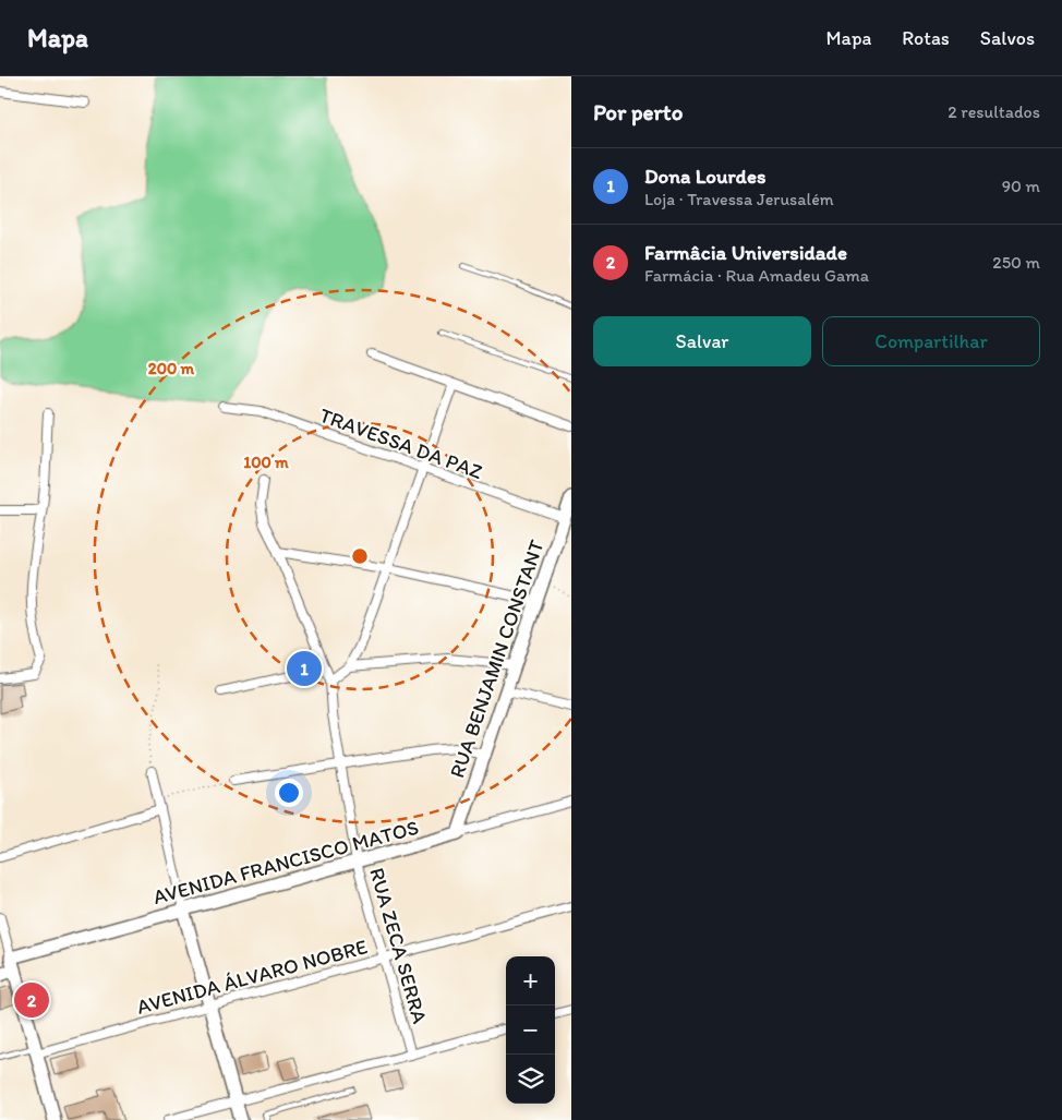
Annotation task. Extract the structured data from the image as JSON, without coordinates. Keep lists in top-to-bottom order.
{
  "streets": {
    "street": [
      "TRAVESSA DA PAZ",
      "RUA BENJAMIN CONSTANT",
      "AVENIDA FRANCISCO MATOS",
      "RUA ZECA SERRA",
      "AVENIDA ÁLVARO NOBRE"
    ]
  },
  "crossings": [
    ["TRAVESSA DA PAZ", "RUA BENJAMIN CONSTANT"],
    ["RUA BENJAMIN CONSTANT", "AVENIDA FRANCISCO MATOS"],
    ["AVENIDA FRANCISCO MATOS", "RUA ZECA SERRA"],
    ["RUA ZECA SERRA", "AVENIDA ÁLVARO NOBRE"]
  ],
  "page": {
    "header": "Mapa",
    "nav": ["Mapa", "Rotas", "Salvos"],
    "heading": ["Por perto", "2 resultados"],
    "list": [
      {
        "mark": "1",
        "name": "Dona Lourdes",
        "note": "Loja · Travessa Jerusalém",
        "value": "90 m"
      },
      {
        "mark": "2",
        "name": "Farmâcia Universidade",
        "note": "Farmácia · Rua Amadeu Gama",
        "value": "250 m"
      }
    ],
    "buttons": ["Salvar", "Compartilhar"],
    "pins": ["1", "2"],
    "map_buttons": ["+", "−"]
  },
  "rings": ["200 m", "100 m"]
}
